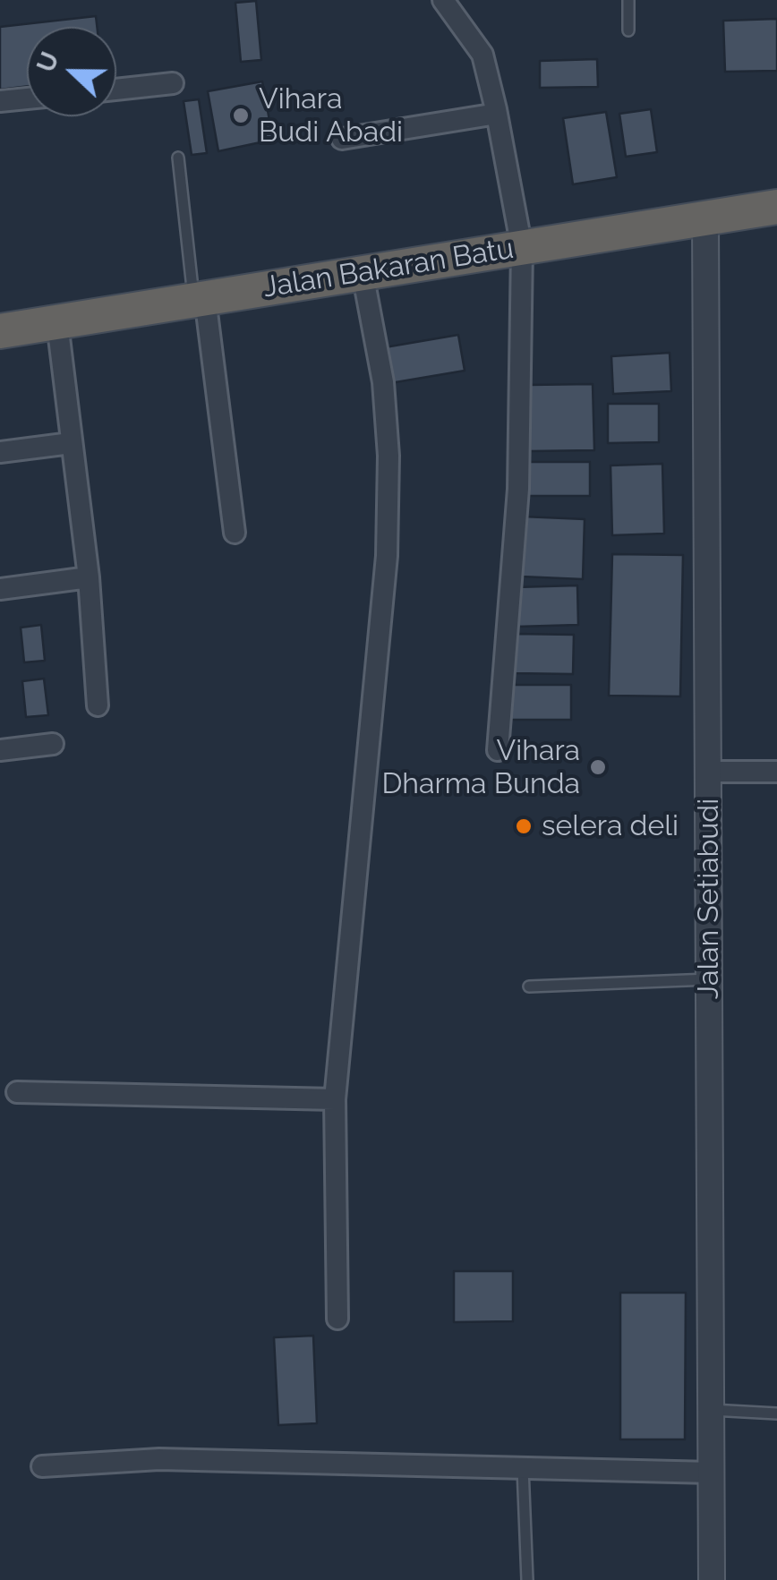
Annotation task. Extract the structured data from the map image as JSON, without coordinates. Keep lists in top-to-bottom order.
{
  "streets": {
    "highway": ["Jalan Bakaran Batu"],
    "street": ["Jalan Setiabudi"]
  },
  "crossings": [
    ["Jalan Bakaran Batu", "Jalan Setiabudi"]
  ],
  "places": ["Vihara Budi Abadi", "Vihara Dharma Bunda", "selera deli"],
  "north": "left"
}
